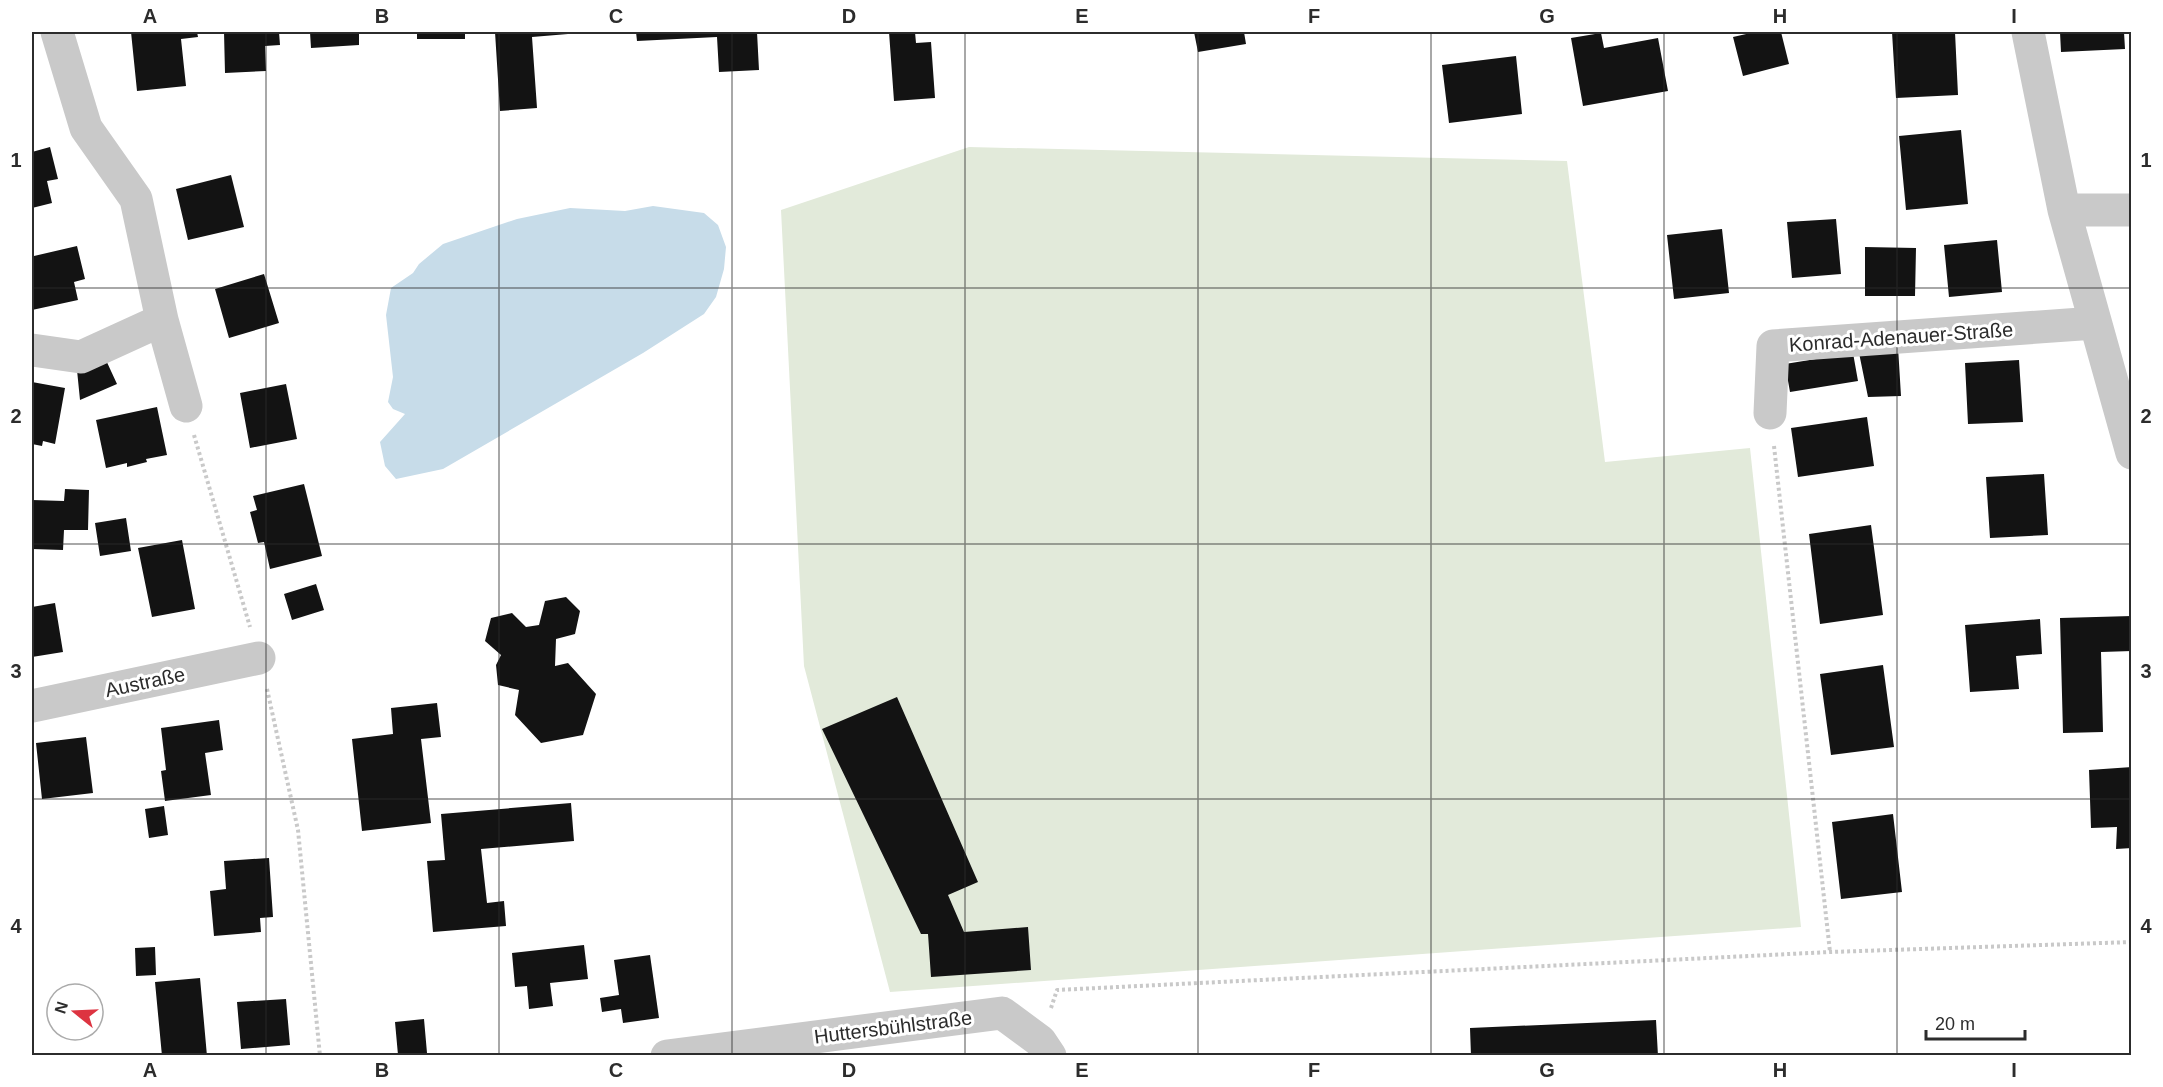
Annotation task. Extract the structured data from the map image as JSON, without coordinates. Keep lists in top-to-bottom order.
{
  "streets": {
    "street": ["Konrad-Adenauer-Straße", "Austraße", "Huttersbühlstraße"]
  },
  "scale_bar": "20 m",
  "north": "left",
  "grid": {
    "columns": [
      "A",
      "B",
      "C",
      "D",
      "E",
      "F",
      "G",
      "H",
      "I"
    ],
    "rows": [
      "1",
      "2",
      "3",
      "4"
    ]
  }
}
